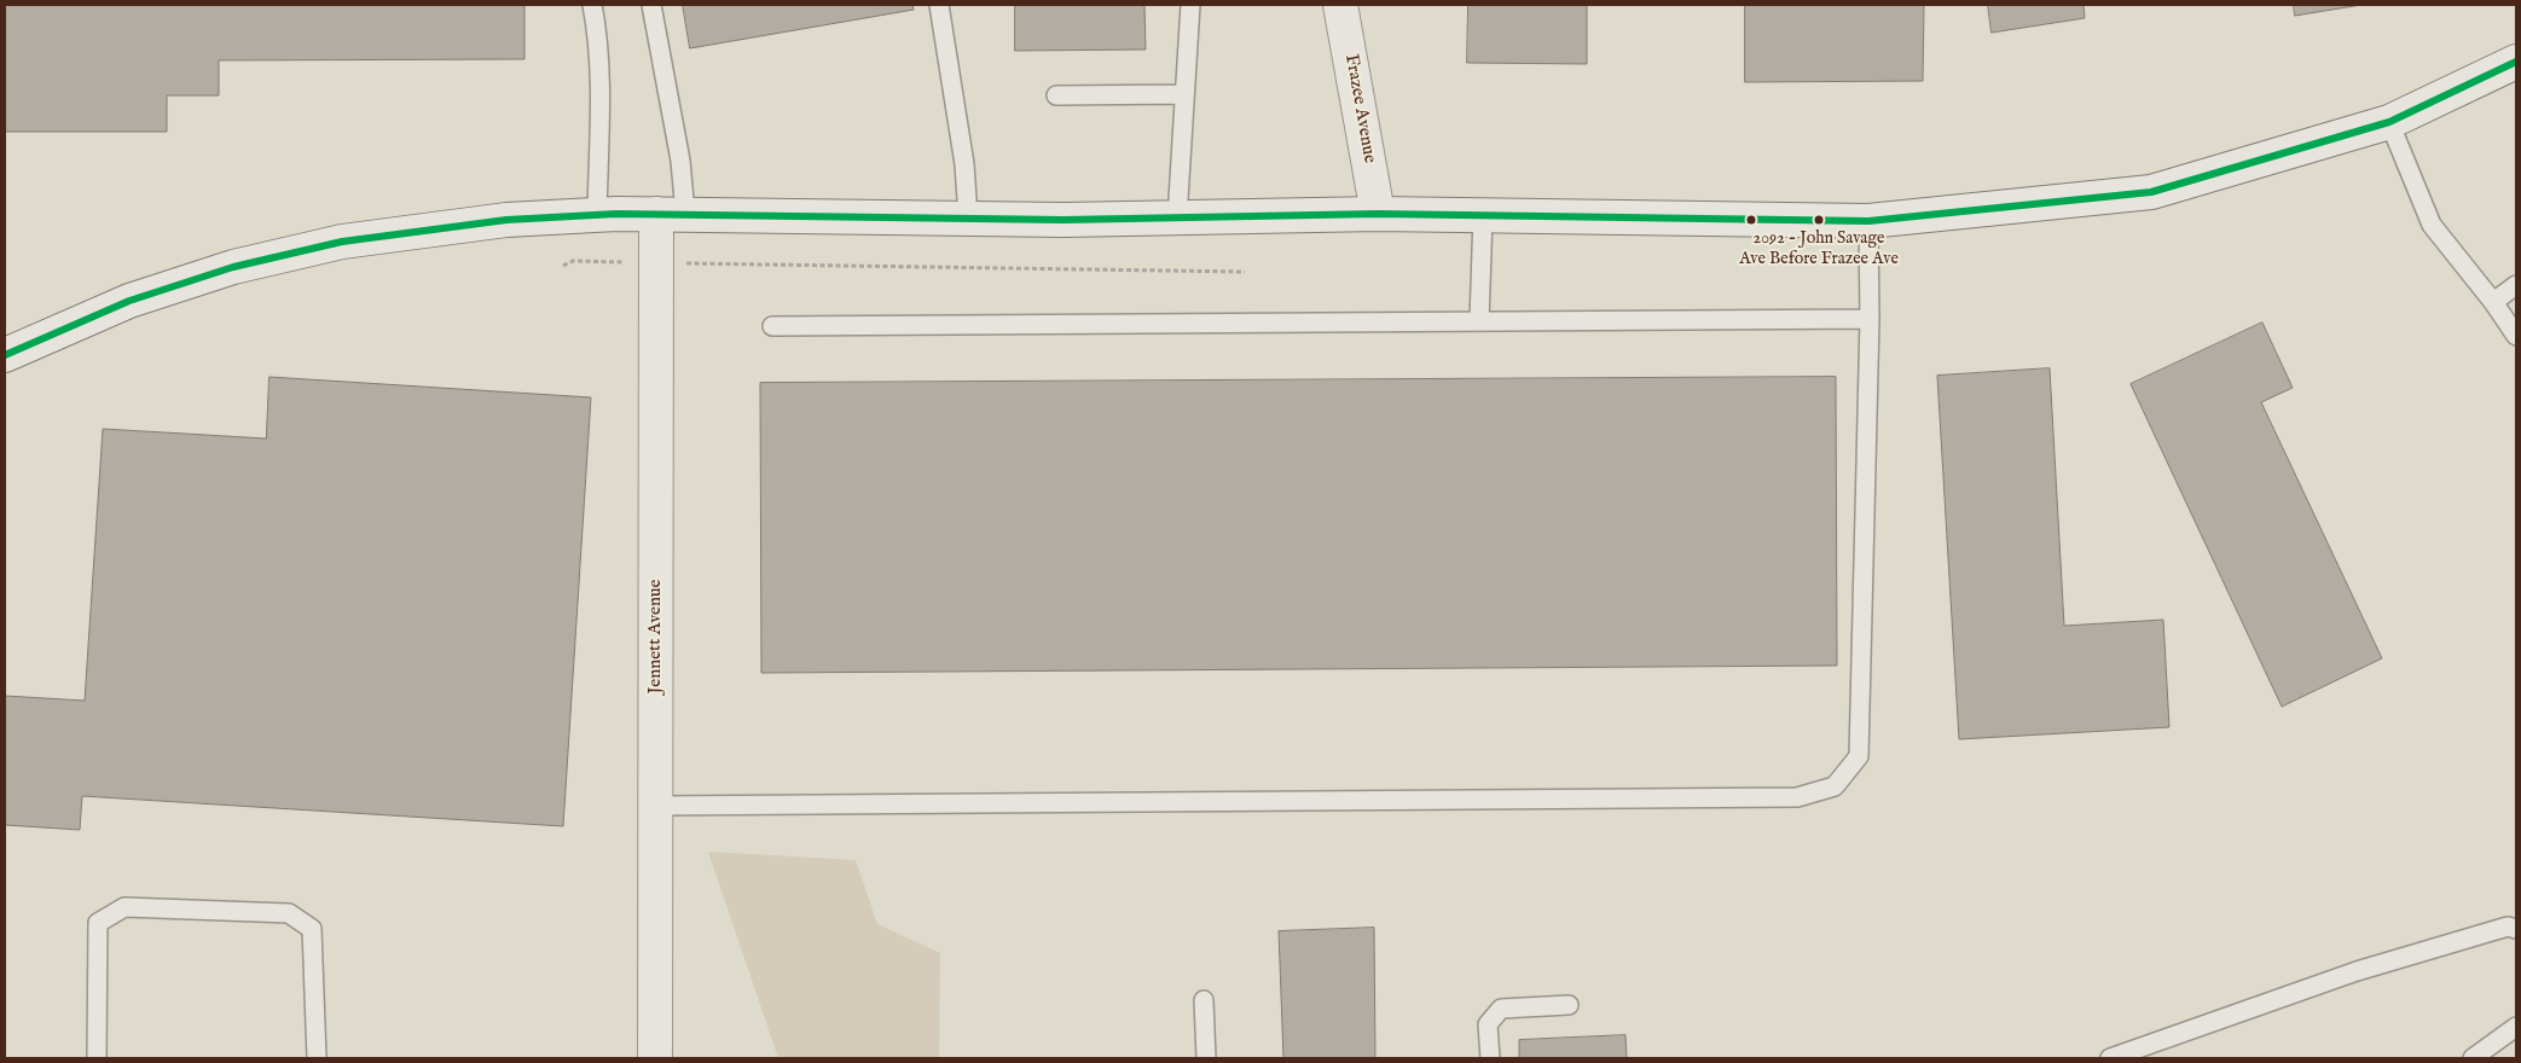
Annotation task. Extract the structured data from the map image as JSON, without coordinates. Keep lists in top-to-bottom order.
{
  "streets": {
    "main road": ["Frazee Avenue", "Jennett Avenue"]
  },
  "places": ["2092 - John Savage Ave Before Frazee Ave"]
}
